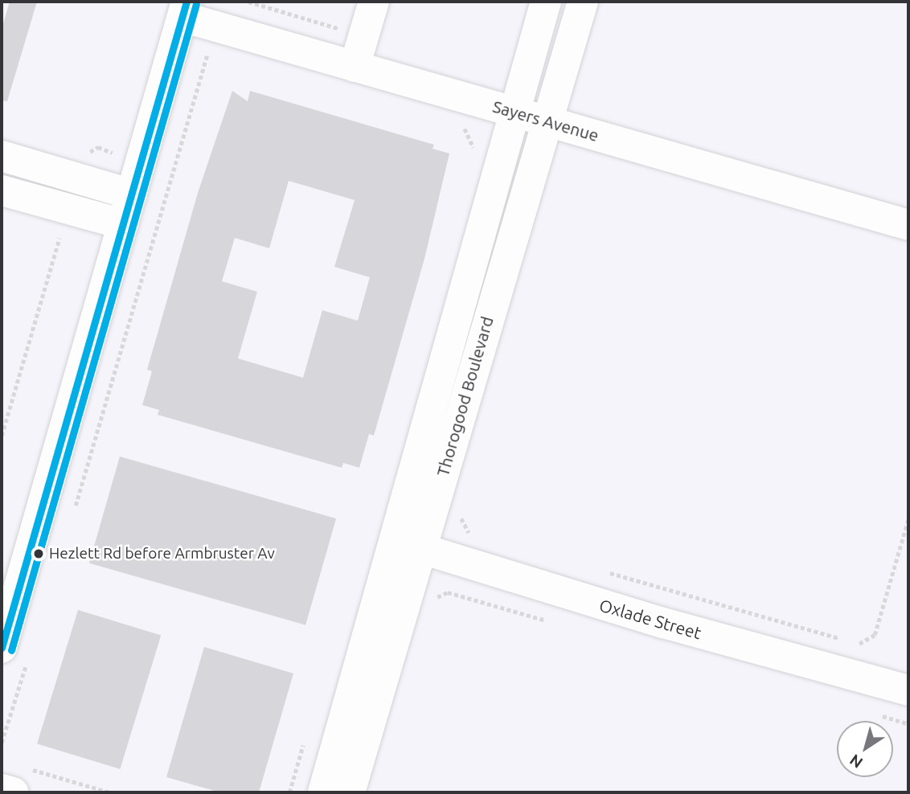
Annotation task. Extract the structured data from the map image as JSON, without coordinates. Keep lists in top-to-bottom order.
{
  "streets": {
    "street": ["Sayers Avenue", "Thorogood Boulevard", "Oxlade Street"]
  },
  "crossings": [
    ["Sayers Avenue", "Thorogood Boulevard"],
    ["Thorogood Boulevard", "Oxlade Street"]
  ],
  "places": ["Hezlett Rd before Armbruster Av"],
  "north": "bottom left"
}
